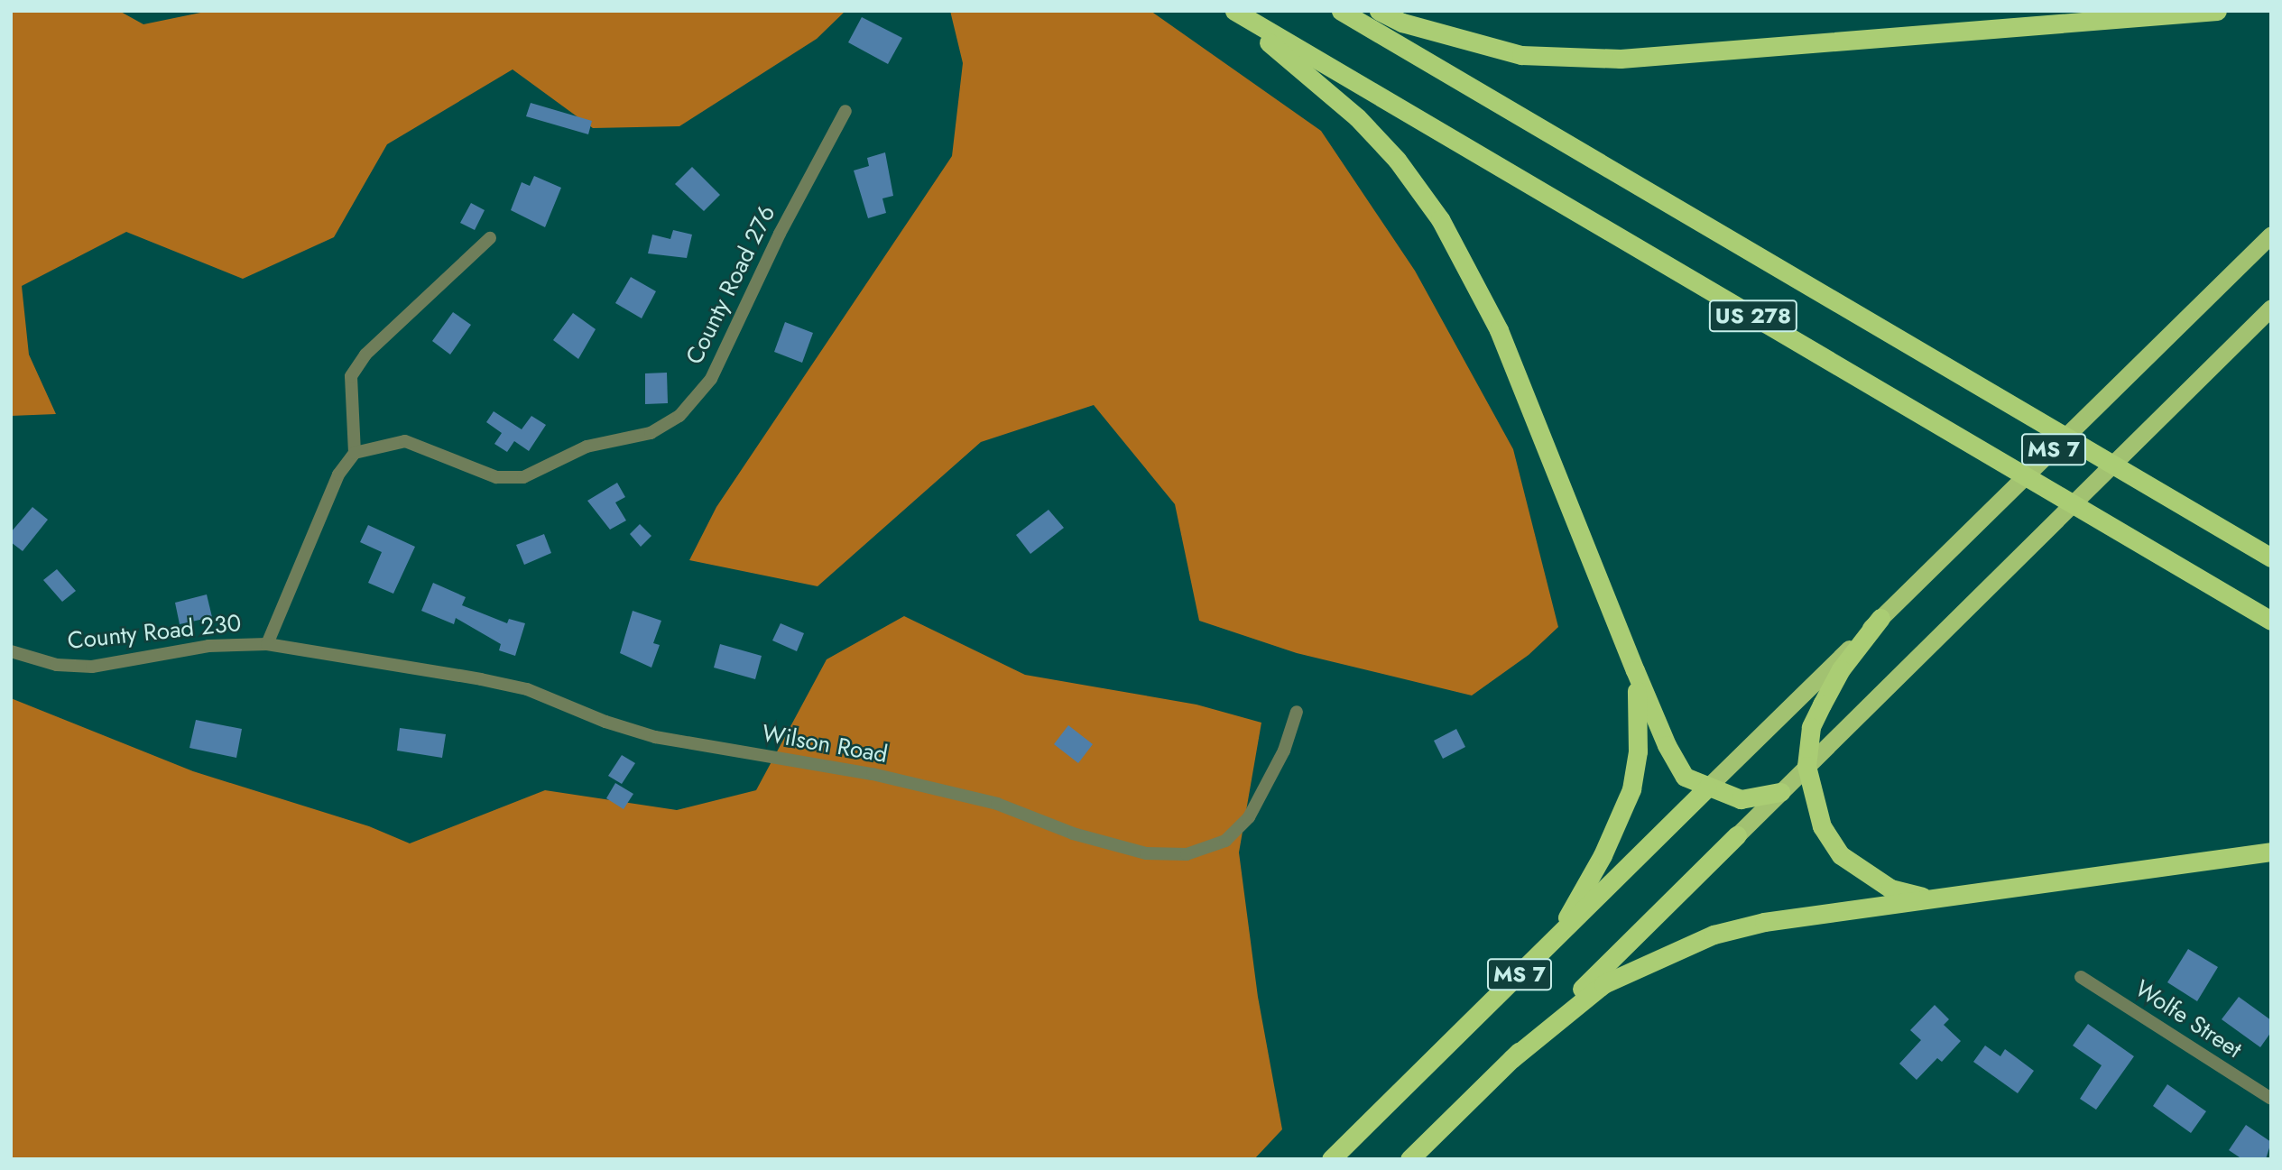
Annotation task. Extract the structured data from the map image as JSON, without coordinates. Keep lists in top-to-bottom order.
{
  "streets": {
    "highway": ["US 278", "MS 7"],
    "street": [
      "County Road 276",
      "County Road 230",
      "Wilson Road",
      "Wolfe Street"
    ]
  },
  "crossings": [
    ["County Road 230", "Wilson Road"]
  ]
}
